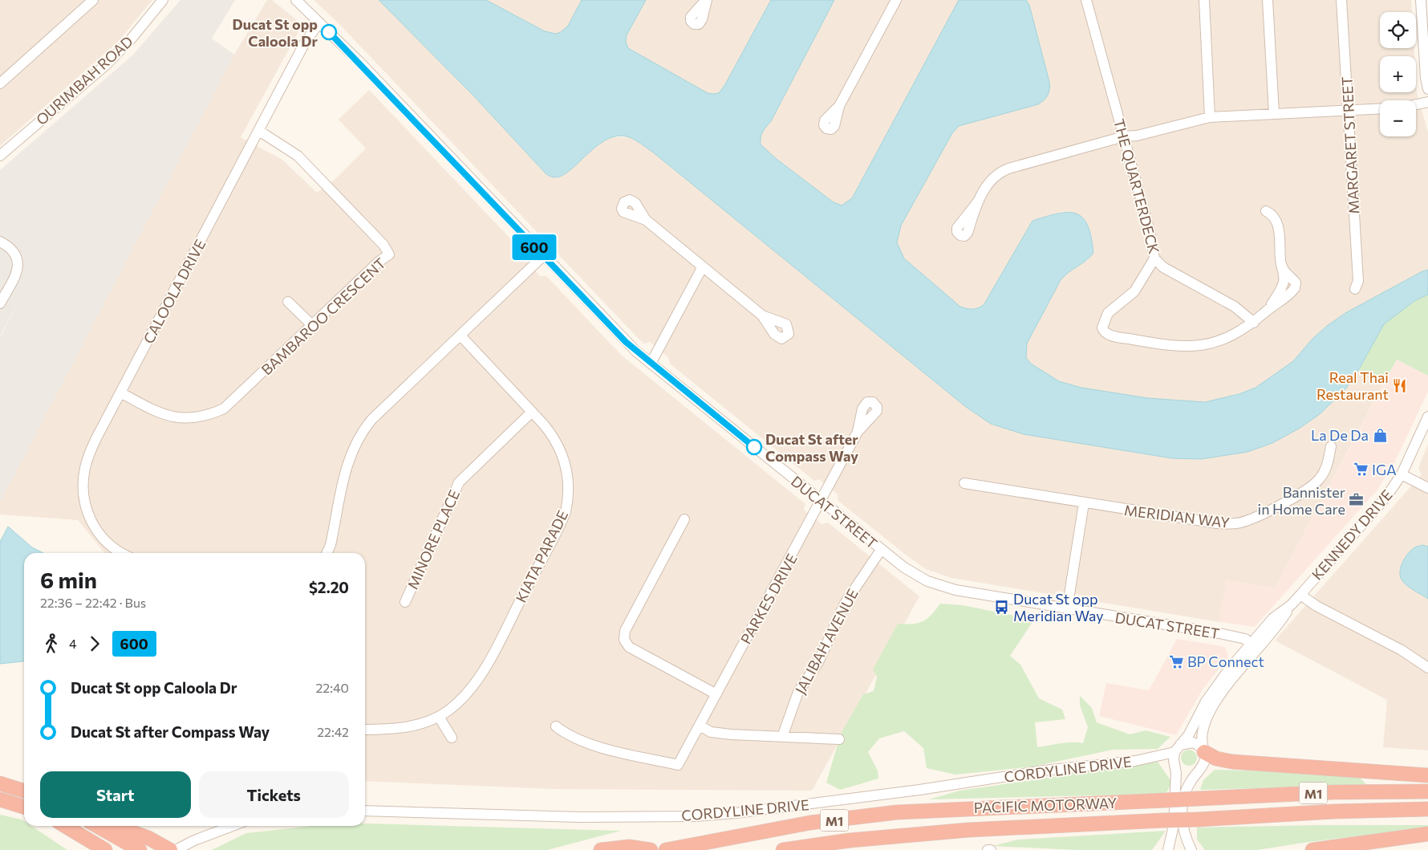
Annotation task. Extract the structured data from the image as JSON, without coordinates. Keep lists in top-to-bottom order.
{
  "streets": {
    "highway": ["M1", "PACIFIC MOTORWAY"],
    "street": [
      "OURIMBAH ROAD",
      "MARGARET STREET",
      "THE QUARTERDECK",
      "CALOOLA DRIVE",
      "BAMBAROO CRESCENT",
      "DUCAT STREET",
      "MERIDIAN WAY",
      "KENNEDY DRIVE",
      "MINORE PLACE",
      "KIATA PARADE",
      "PARKES DRIVE",
      "JALIBAH AVENUE",
      "CORDYLINE DRIVE"
    ]
  },
  "crossings": [
    ["CALOOLA DRIVE", "BAMBAROO CRESCENT"],
    ["CALOOLA DRIVE", "DUCAT STREET"],
    ["DUCAT STREET", "KENNEDY DRIVE"],
    ["DUCAT STREET", "PARKES DRIVE"],
    ["DUCAT STREET", "JALIBAH AVENUE"],
    ["KENNEDY DRIVE", "CORDYLINE DRIVE"],
    ["MINORE PLACE", "KIATA PARADE"]
  ],
  "places": {
    "other": ["Ducat St opp Caloola Dr", "Ducat St after Compass Way"],
    "restaurant": ["Real Thai Restaurant"],
    "shop": ["La De Da"],
    "supermarket": ["IGA", "BP Connect"],
    "office": ["Bannister in Home Care"],
    "bus stop": ["Ducat St opp Meridian Way"]
  },
  "lines": ["bus line 600"],
  "page": {
    "on_map": "600",
    "map_buttons": ["+", "−"],
    "heading": ["6 min", "22:36 – 22:42 · Bus", "$2.20"],
    "legs": ["4", "600"],
    "list": [
      {
        "name": "Ducat St opp Caloola Dr",
        "value": "22:40"
      },
      {
        "name": "Ducat St after Compass Way",
        "value": "22:42"
      }
    ],
    "buttons": ["Start", "Tickets"]
  }
}
